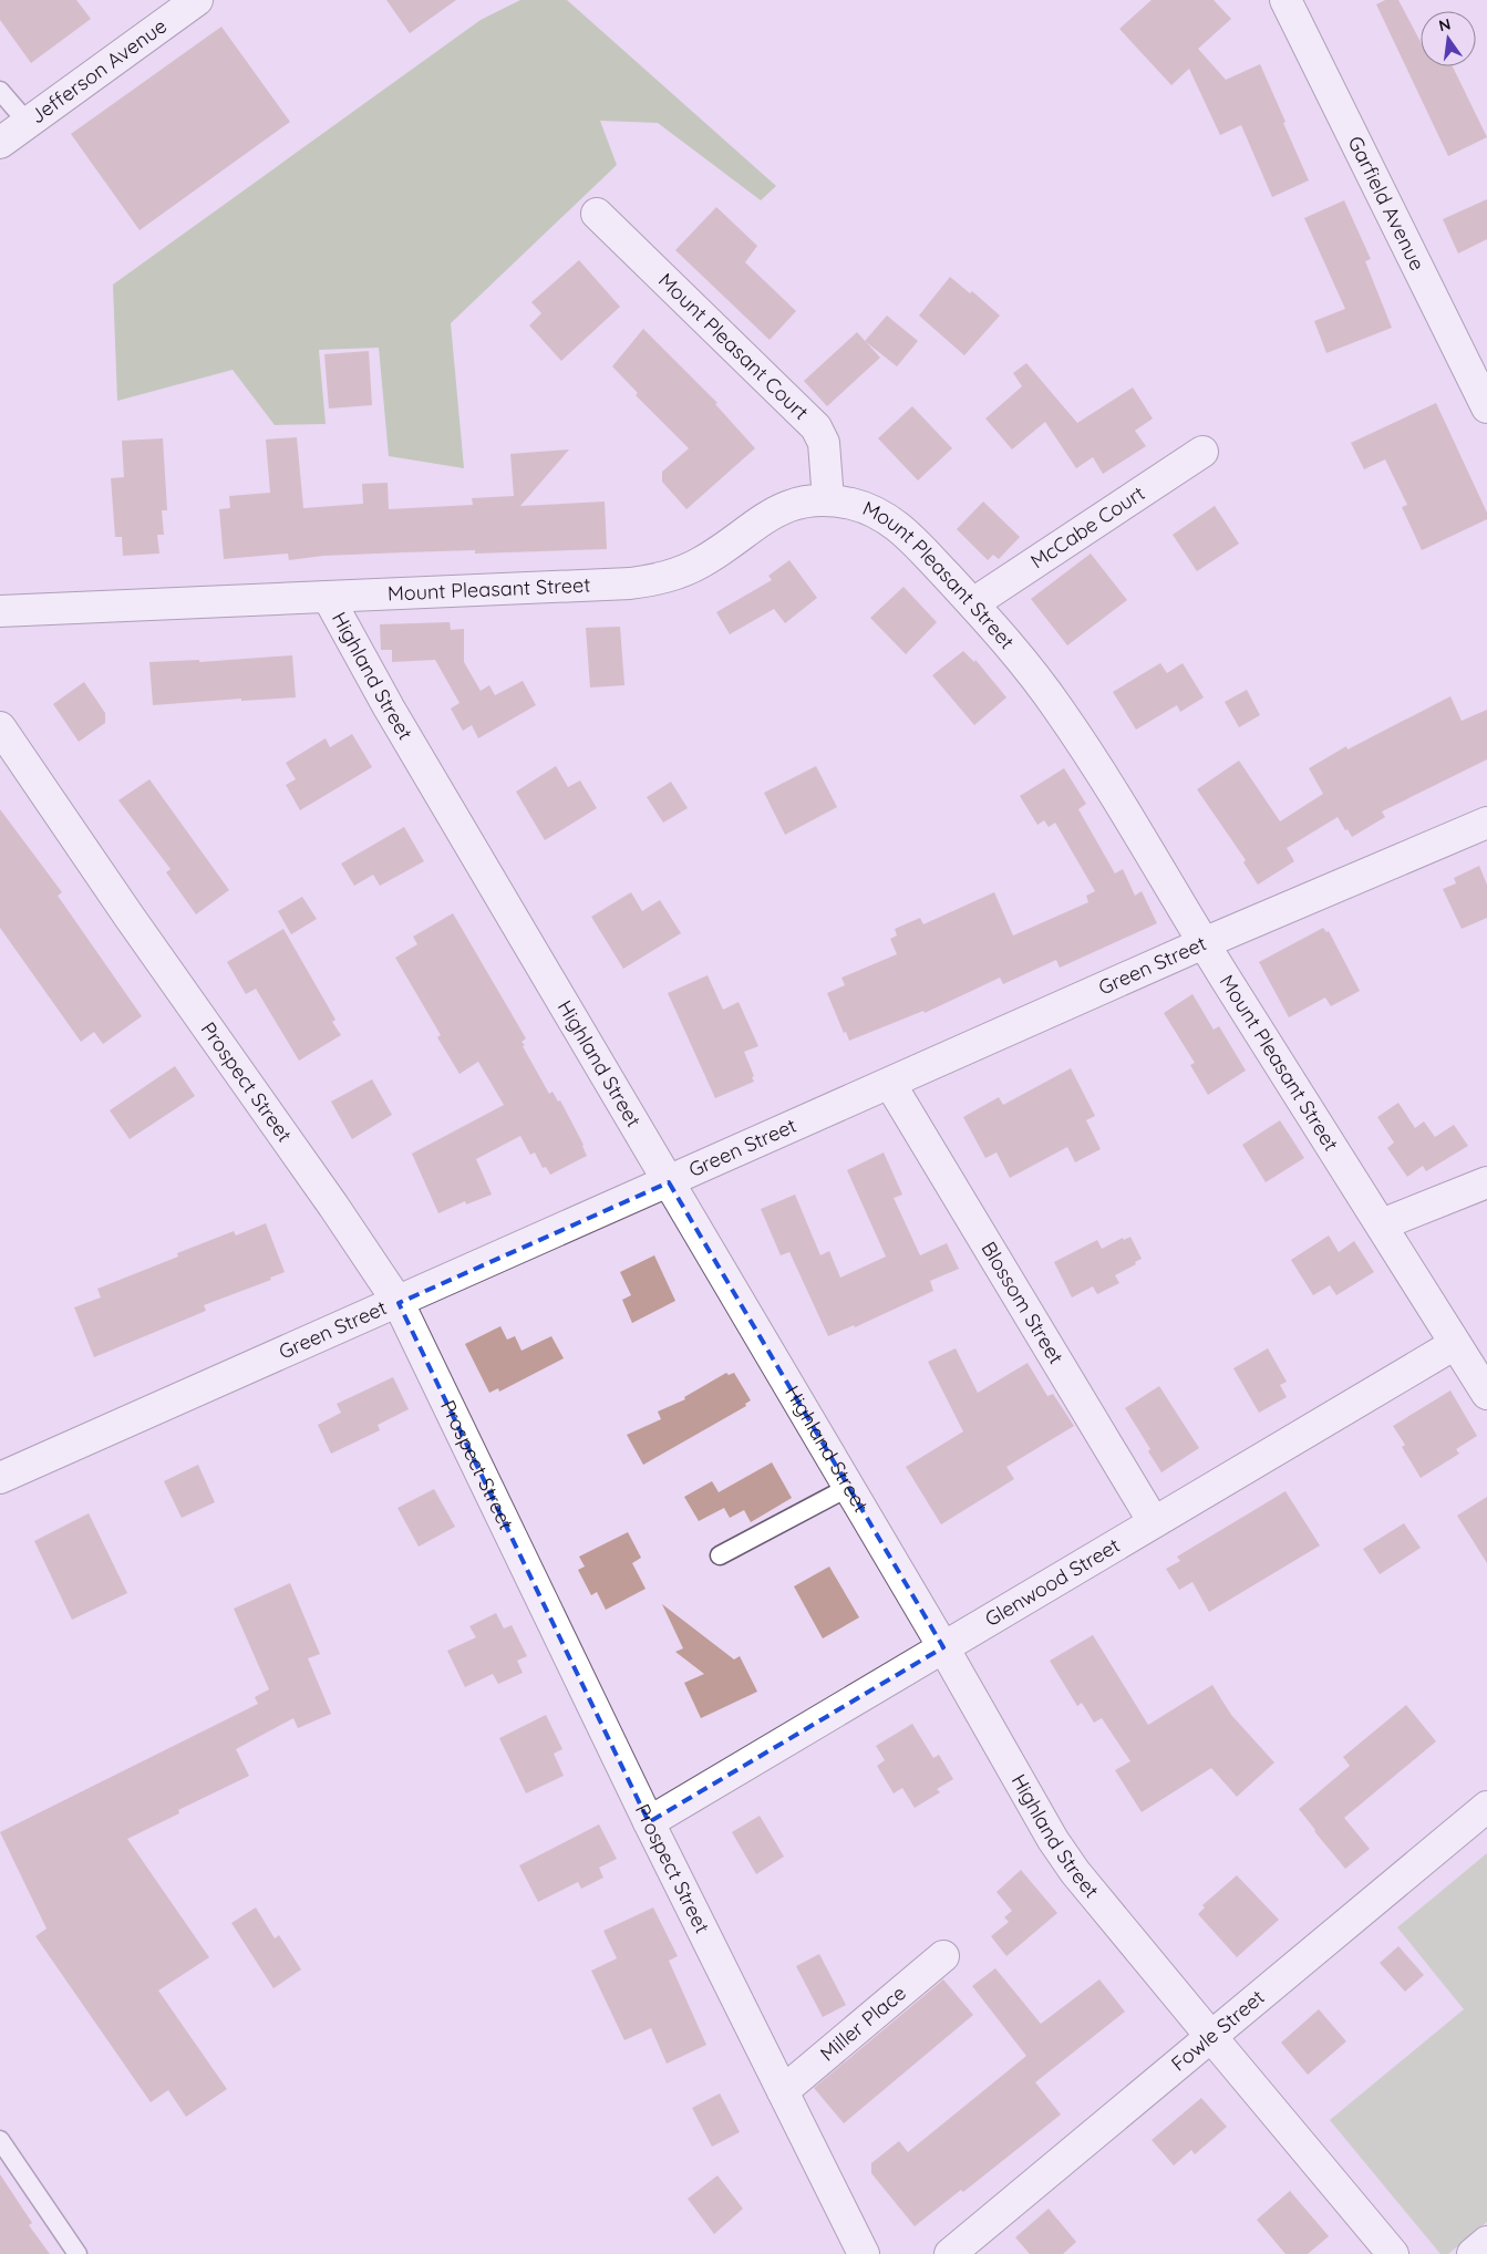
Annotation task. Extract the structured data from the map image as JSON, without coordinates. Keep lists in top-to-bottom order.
{
  "streets": {
    "street": [
      "Jefferson Avenue",
      "Garfield Avenue",
      "Mount Pleasant Court",
      "McCabe Court",
      "Mount Pleasant Street",
      "Highland Street",
      "Green Street",
      "Prospect Street",
      "Blossom Street",
      "Glenwood Street",
      "Miller Place",
      "Fowle Street"
    ]
  },
  "crossings": [
    ["Mount Pleasant Court", "Mount Pleasant Street"],
    ["McCabe Court", "Mount Pleasant Street"],
    ["Mount Pleasant Street", "Highland Street"],
    ["Mount Pleasant Street", "Green Street"],
    ["Mount Pleasant Street", "Glenwood Street"],
    ["Highland Street", "Green Street"],
    ["Highland Street", "Glenwood Street"],
    ["Highland Street", "Fowle Street"],
    ["Green Street", "Prospect Street"],
    ["Green Street", "Blossom Street"],
    ["Prospect Street", "Glenwood Street"],
    ["Prospect Street", "Miller Place"],
    ["Blossom Street", "Glenwood Street"]
  ],
  "north": "top"
}
